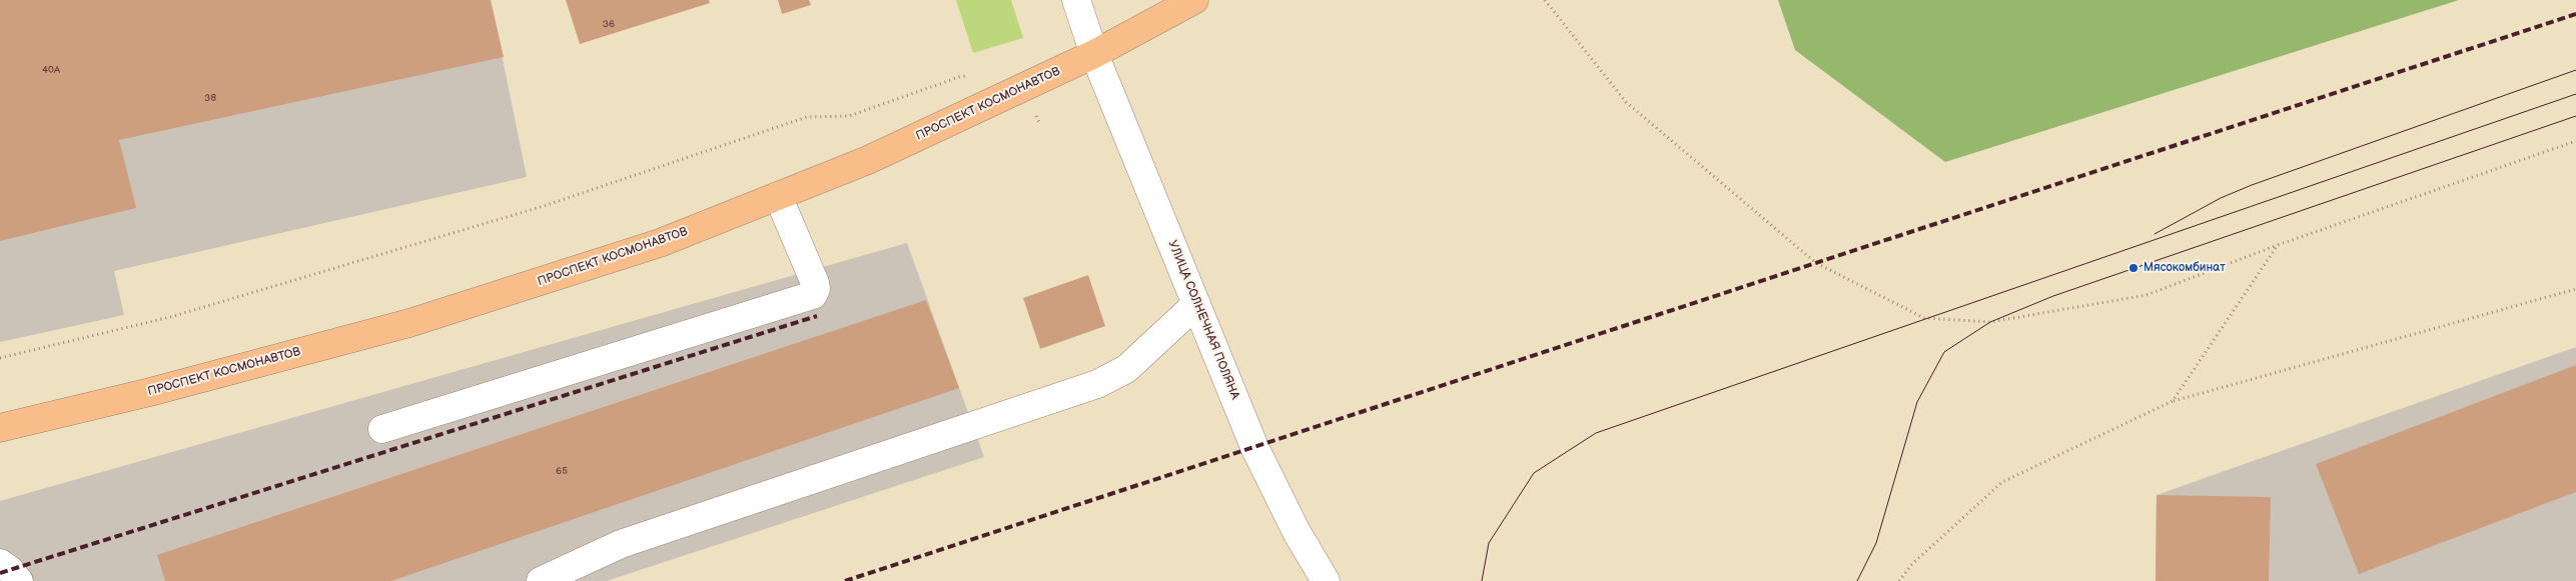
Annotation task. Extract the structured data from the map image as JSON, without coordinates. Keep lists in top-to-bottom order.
{
  "streets": {
    "main road": ["ПРОСПЕКТ КОСМОНАВТОВ"],
    "street": ["УЛИЦА СОЛНЕЧНАЯ ПОЛЯНА"]
  },
  "crossings": [
    ["ПРОСПЕКТ КОСМОНАВТОВ", "УЛИЦА СОЛНЕЧНАЯ ПОЛЯНА"]
  ],
  "places": ["Мясокомбинат"],
  "house_numbers": [
    "36",
    "40А",
    "38",
    "65"
  ]
}
